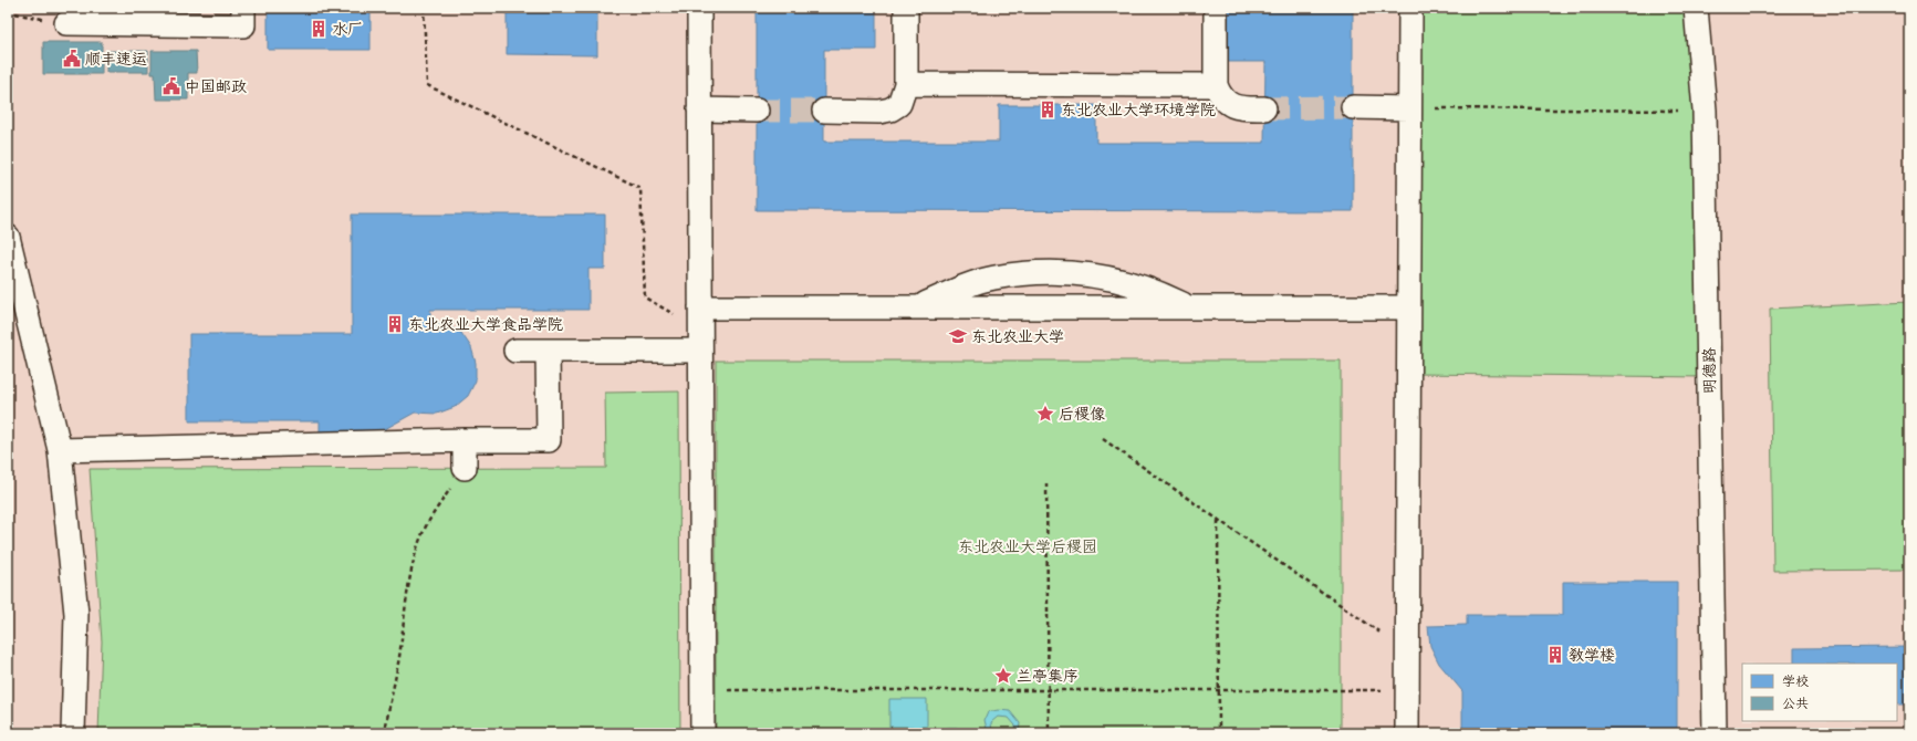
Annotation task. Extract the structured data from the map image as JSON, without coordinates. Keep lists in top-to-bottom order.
{
  "streets": {
    "street": ["明德路"]
  },
  "parks": ["东北农业大学后稷园"],
  "places": {
    "building": [
      "水厂",
      "东北农业大学环境学院",
      "东北农业大学食品学院",
      "教学楼"
    ],
    "public building": ["顺丰速运", "中国邮政"],
    "school or university": ["东北农业大学"],
    "place": ["后稷像", "兰亭集序"]
  },
  "legend": ["学校", "公共"]
}
